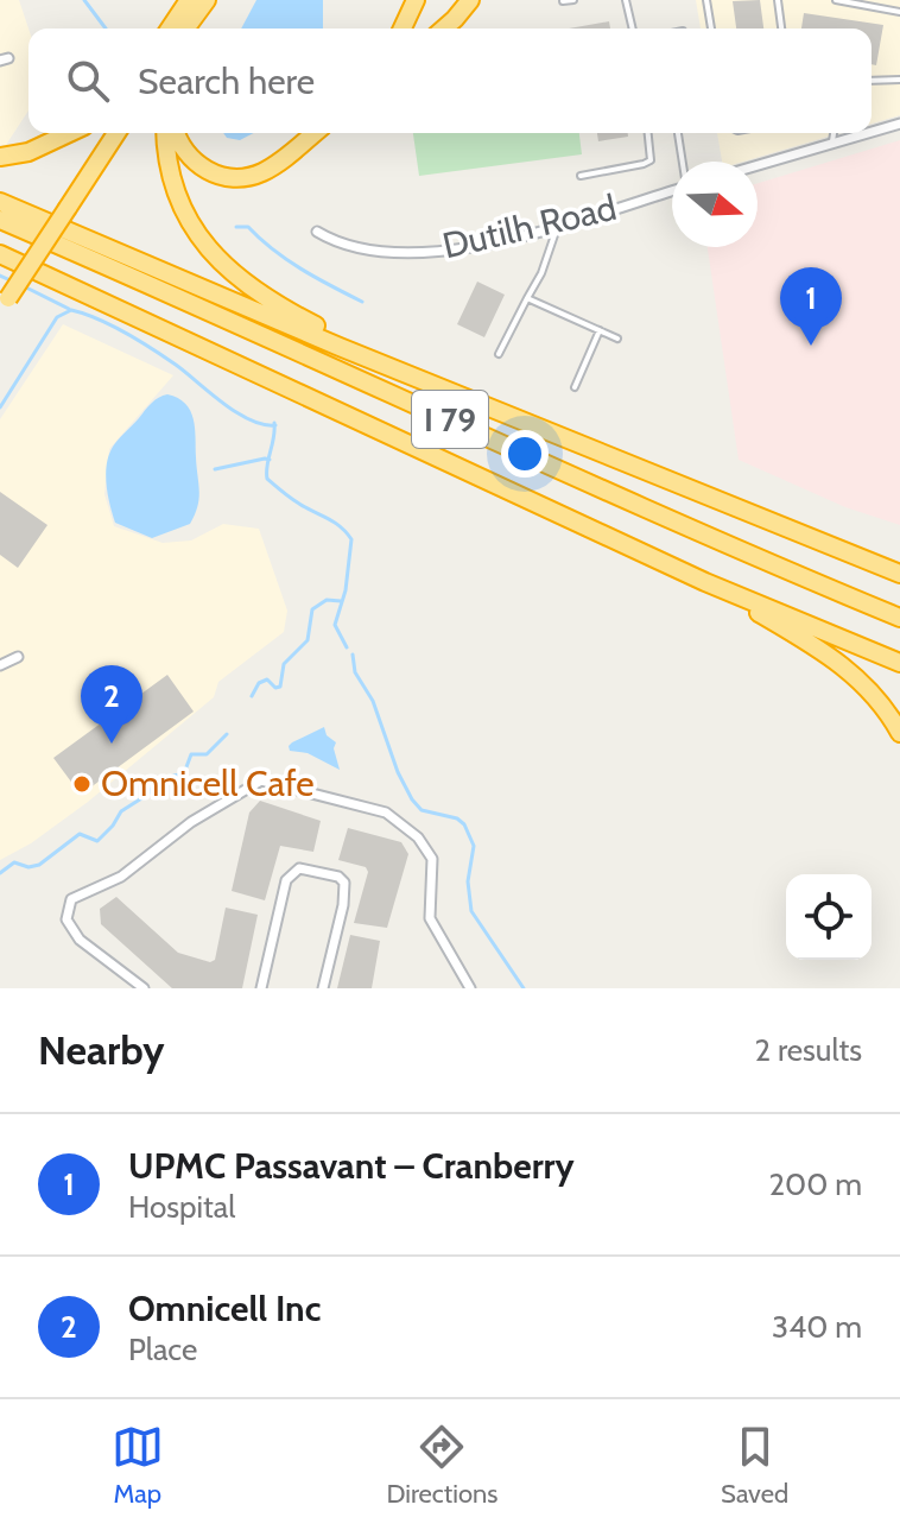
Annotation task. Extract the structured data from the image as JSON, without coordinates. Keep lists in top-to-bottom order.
{
  "streets": {
    "highway": ["I 79"],
    "street": ["Dutilh Road"]
  },
  "places": ["Omnicell Cafe"],
  "north": "right",
  "page": {
    "search": "Search here",
    "pins": ["1", "2"],
    "heading": ["Nearby", "2 results"],
    "list": [
      {
        "mark": "1",
        "name": "UPMC Passavant – Cranberry",
        "note": "Hospital",
        "value": "200 m"
      },
      {
        "mark": "2",
        "name": "Omnicell Inc",
        "note": "Place",
        "value": "340 m"
      }
    ],
    "nav": ["Map", "Directions", "Saved"]
  }
}
